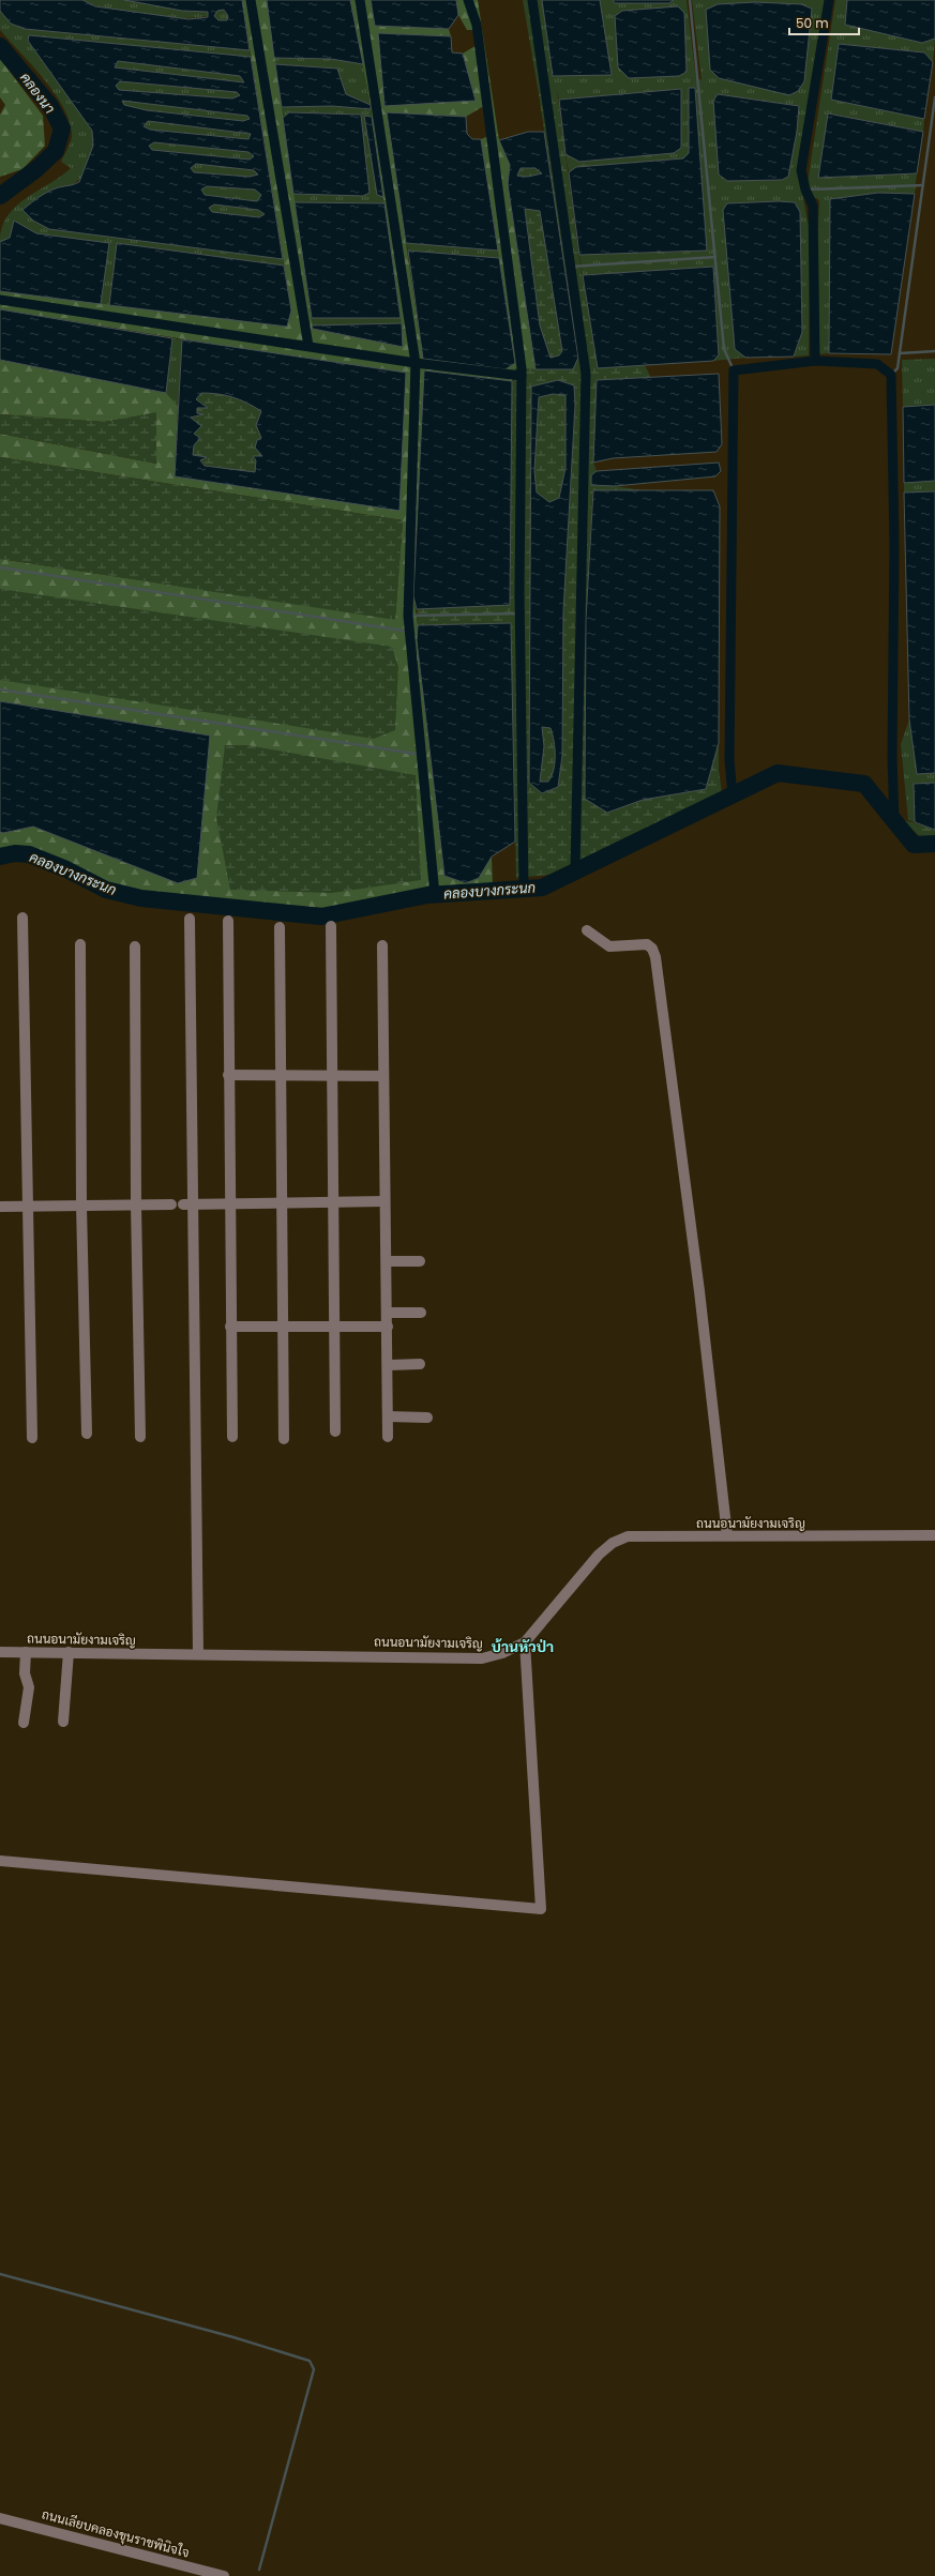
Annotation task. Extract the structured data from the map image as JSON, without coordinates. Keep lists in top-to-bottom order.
{
  "streets": {
    "street": ["ถนนอนามัยงามเจริญ", "ถนนเลียบคลองขุนราชพินิจใจ"]
  },
  "districts": ["บ้านหัวป่า"],
  "water": ["คลองนา", "คลองบางกระนก"],
  "scale_bar": "50 m"
}
